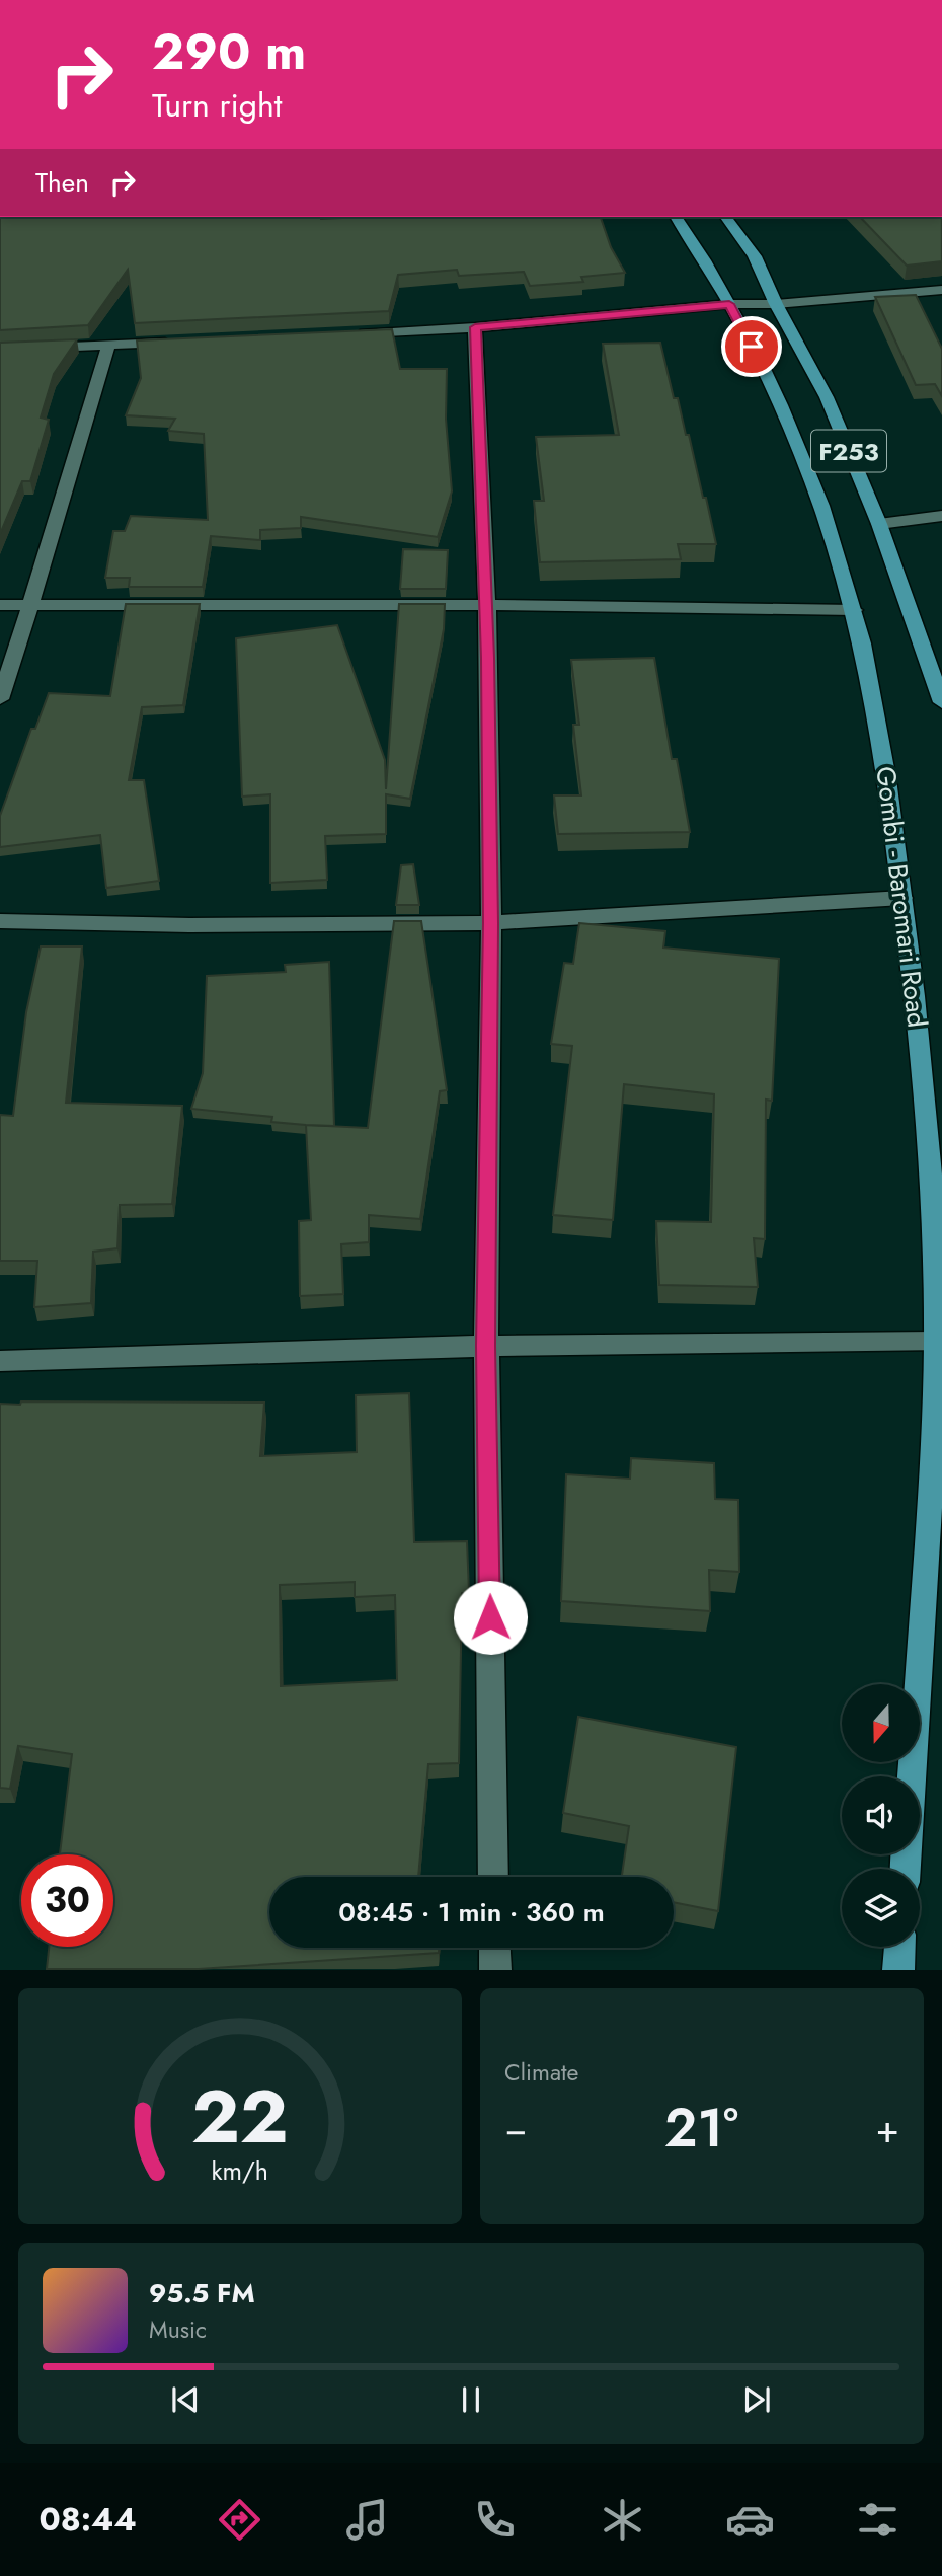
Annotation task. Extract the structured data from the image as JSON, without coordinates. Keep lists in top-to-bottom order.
{
  "streets": {
    "main road": ["F253", "Gombi - Baromari Road"]
  },
  "north": "bottom",
  "page": {
    "turn": ["290 m", "Turn right"],
    "then": "Then",
    "limit": "30",
    "trip": "08:45 · 1 min · 360 m",
    "tile": "Climate",
    "heat": ["−", "21°", "+"],
    "song": ["95.5 FM", "Music"],
    "tabs": "08:44",
    "gauge": ["22", "km/h"]
  }
}
